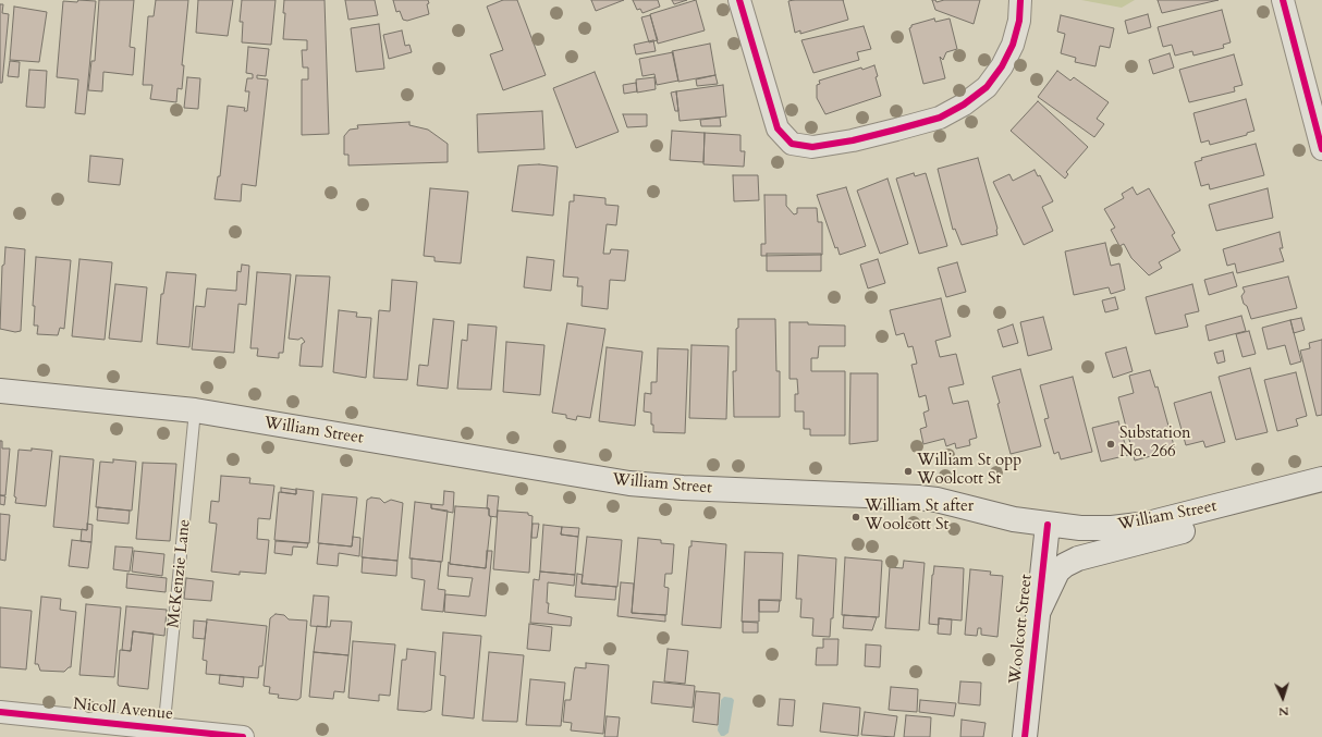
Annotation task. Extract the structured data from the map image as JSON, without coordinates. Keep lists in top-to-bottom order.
{
  "streets": {
    "main road": ["William Street", "Woolcott Street"],
    "street": ["Nicoll Avenue"],
    "lane": ["McKenzie Lane"]
  },
  "crossings": [
    ["William Street", "McKenzie Lane"],
    ["William Street", "Woolcott Street"],
    ["McKenzie Lane", "Nicoll Avenue"]
  ],
  "places": ["Substation No. 266", "William St opp Woolcott St", "William St after Woolcott St"],
  "north": "bottom"
}
